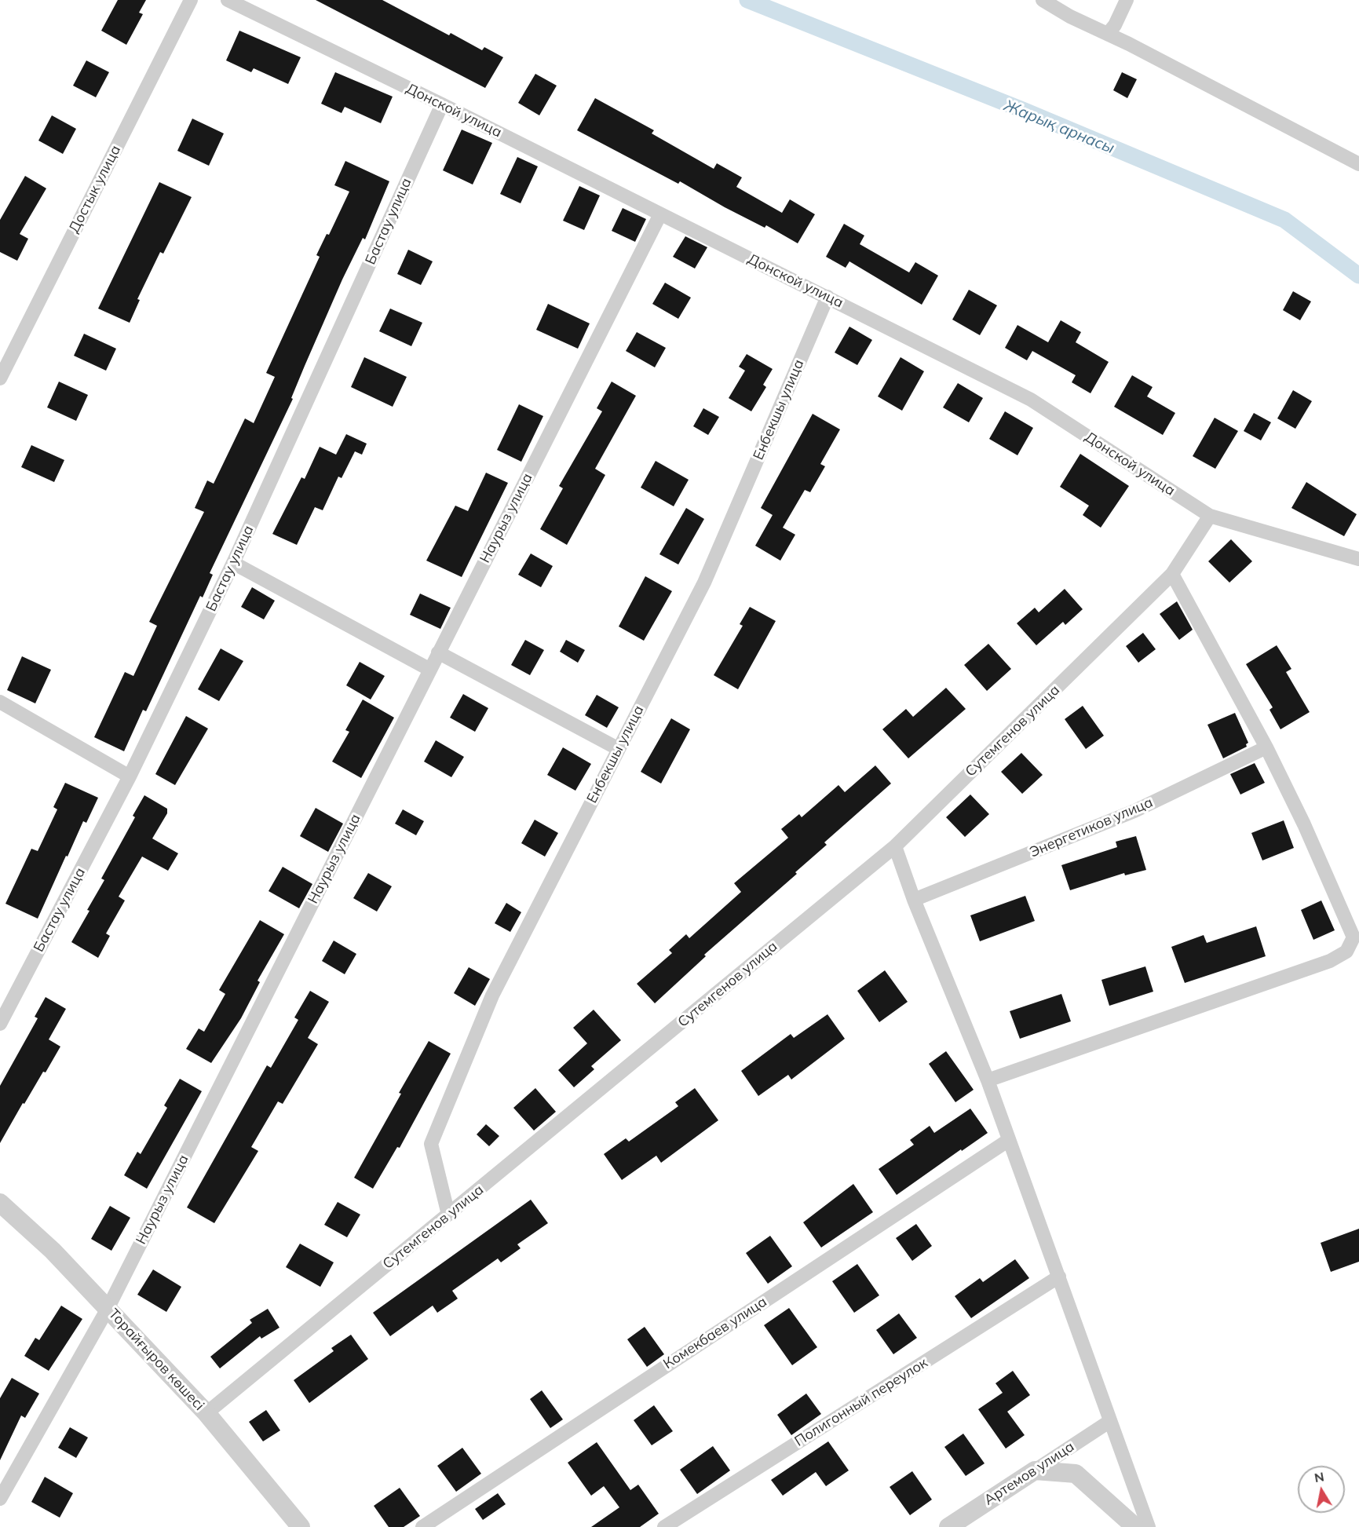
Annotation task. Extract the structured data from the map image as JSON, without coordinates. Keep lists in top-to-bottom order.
{
  "streets": {
    "street": [
      "Донской улица",
      "Достык улица",
      "Бастау улица",
      "Енбекшы улица",
      "Наурыз улица",
      "Сутемгенов улица",
      "Энергетиков улица",
      "Комекбаев улица",
      "Торайғыров көшесі",
      "Полигонный переулок",
      "Артемов улица"
    ]
  },
  "crossings": [
    ["Донской улица", "Бастау улица"],
    ["Донской улица", "Енбекшы улица"],
    ["Донской улица", "Наурыз улица"],
    ["Донской улица", "Сутемгенов улица"],
    ["Енбекшы улица", "Сутемгенов улица"],
    ["Наурыз улица", "Торайғыров көшесі"],
    ["Сутемгенов улица", "Торайғыров көшесі"]
  ],
  "water": ["Жарық арнасы"],
  "north": "top"
}
